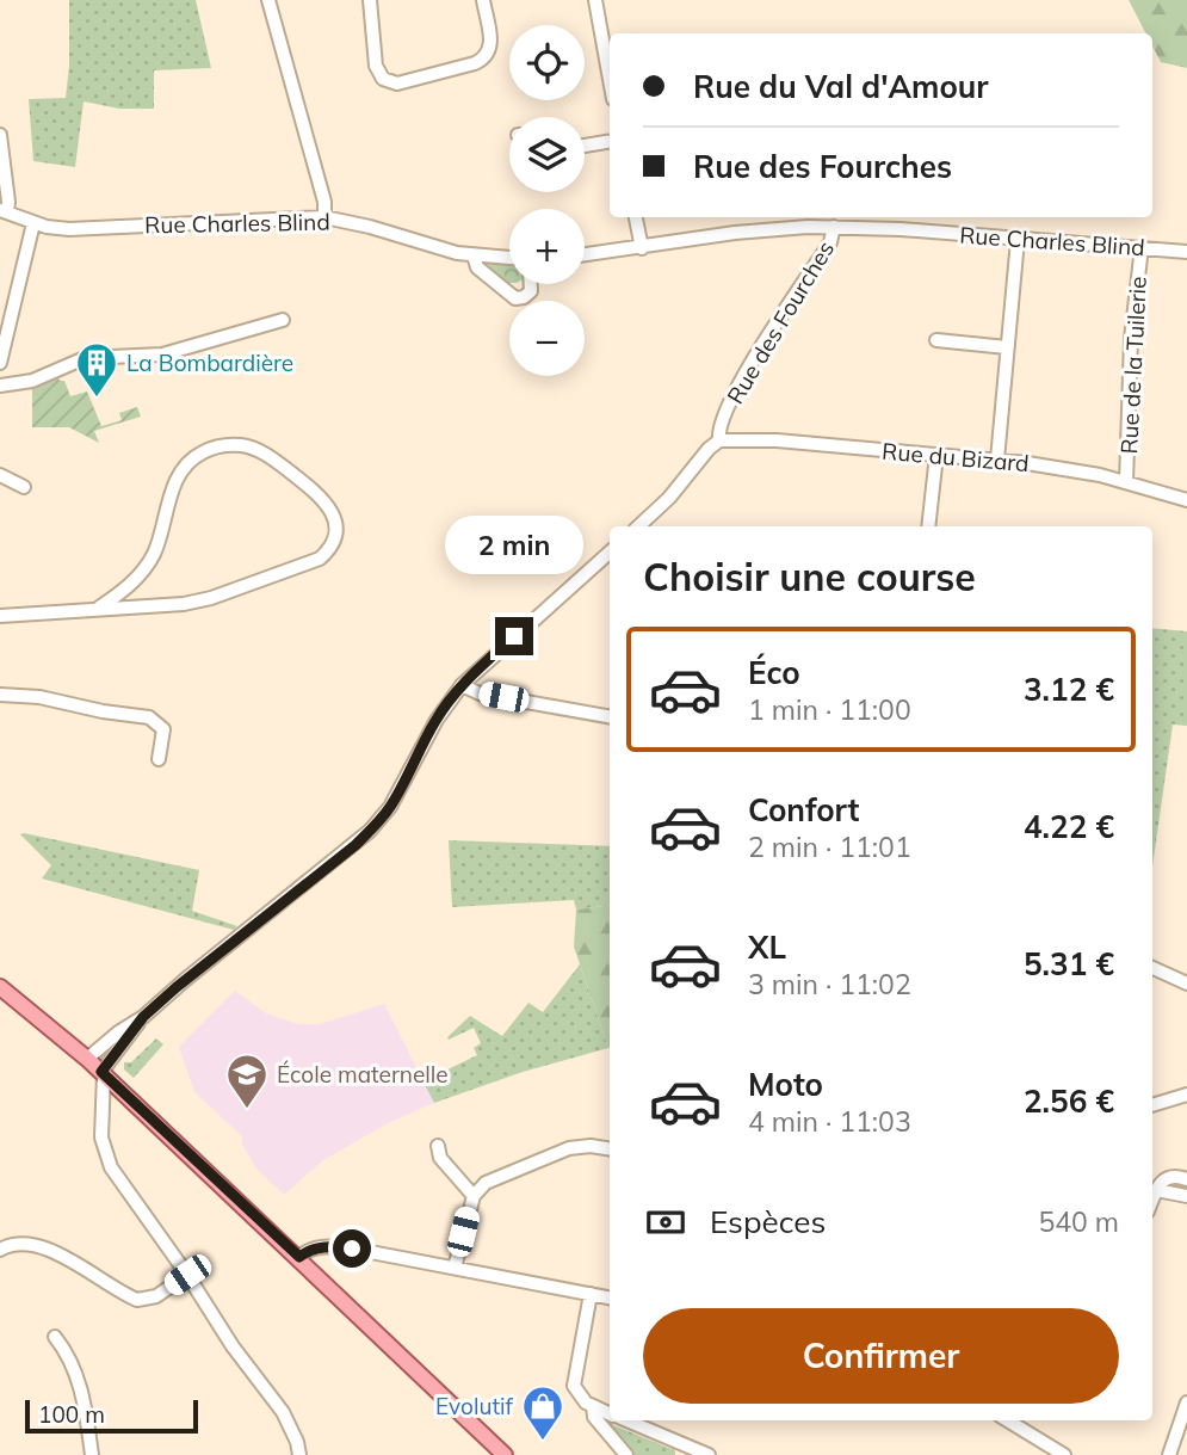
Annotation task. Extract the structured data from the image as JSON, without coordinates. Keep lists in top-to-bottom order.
{
  "streets": {
    "street": [
      "Rue Charles Blind",
      "Rue des Fourches",
      "Rue de la Tuilerie",
      "Rue du Bizard"
    ]
  },
  "crossings": [
    ["Rue Charles Blind", "Rue des Fourches"],
    ["Rue Charles Blind", "Rue de la Tuilerie"],
    ["Rue des Fourches", "Rue du Bizard"],
    ["Rue de la Tuilerie", "Rue du Bizard"]
  ],
  "places": {
    "building": ["La Bombardière"],
    "school or university": ["École maternelle"],
    "shop": ["Evolutif"]
  },
  "scale_bar": "100 m",
  "page": {
    "map_buttons": ["+", "−"],
    "banner": ["Rue du Val d'Amour", "Rue des Fourches"],
    "bubble": "2 min",
    "heading": "Choisir une course",
    "list": [
      {
        "name": "Éco",
        "note": "1 min · 11:00",
        "value": "3.12 €"
      },
      {
        "name": "Confort",
        "note": "2 min · 11:01",
        "value": "4.22 €"
      },
      {
        "name": "XL",
        "note": "3 min · 11:02",
        "value": "5.31 €"
      },
      {
        "name": "Moto",
        "note": "4 min · 11:03",
        "value": "2.56 €"
      }
    ],
    "pay": ["Espèces", "540 m"],
    "buttons": "Confirmer",
    "scale": "100 m"
  }
}
